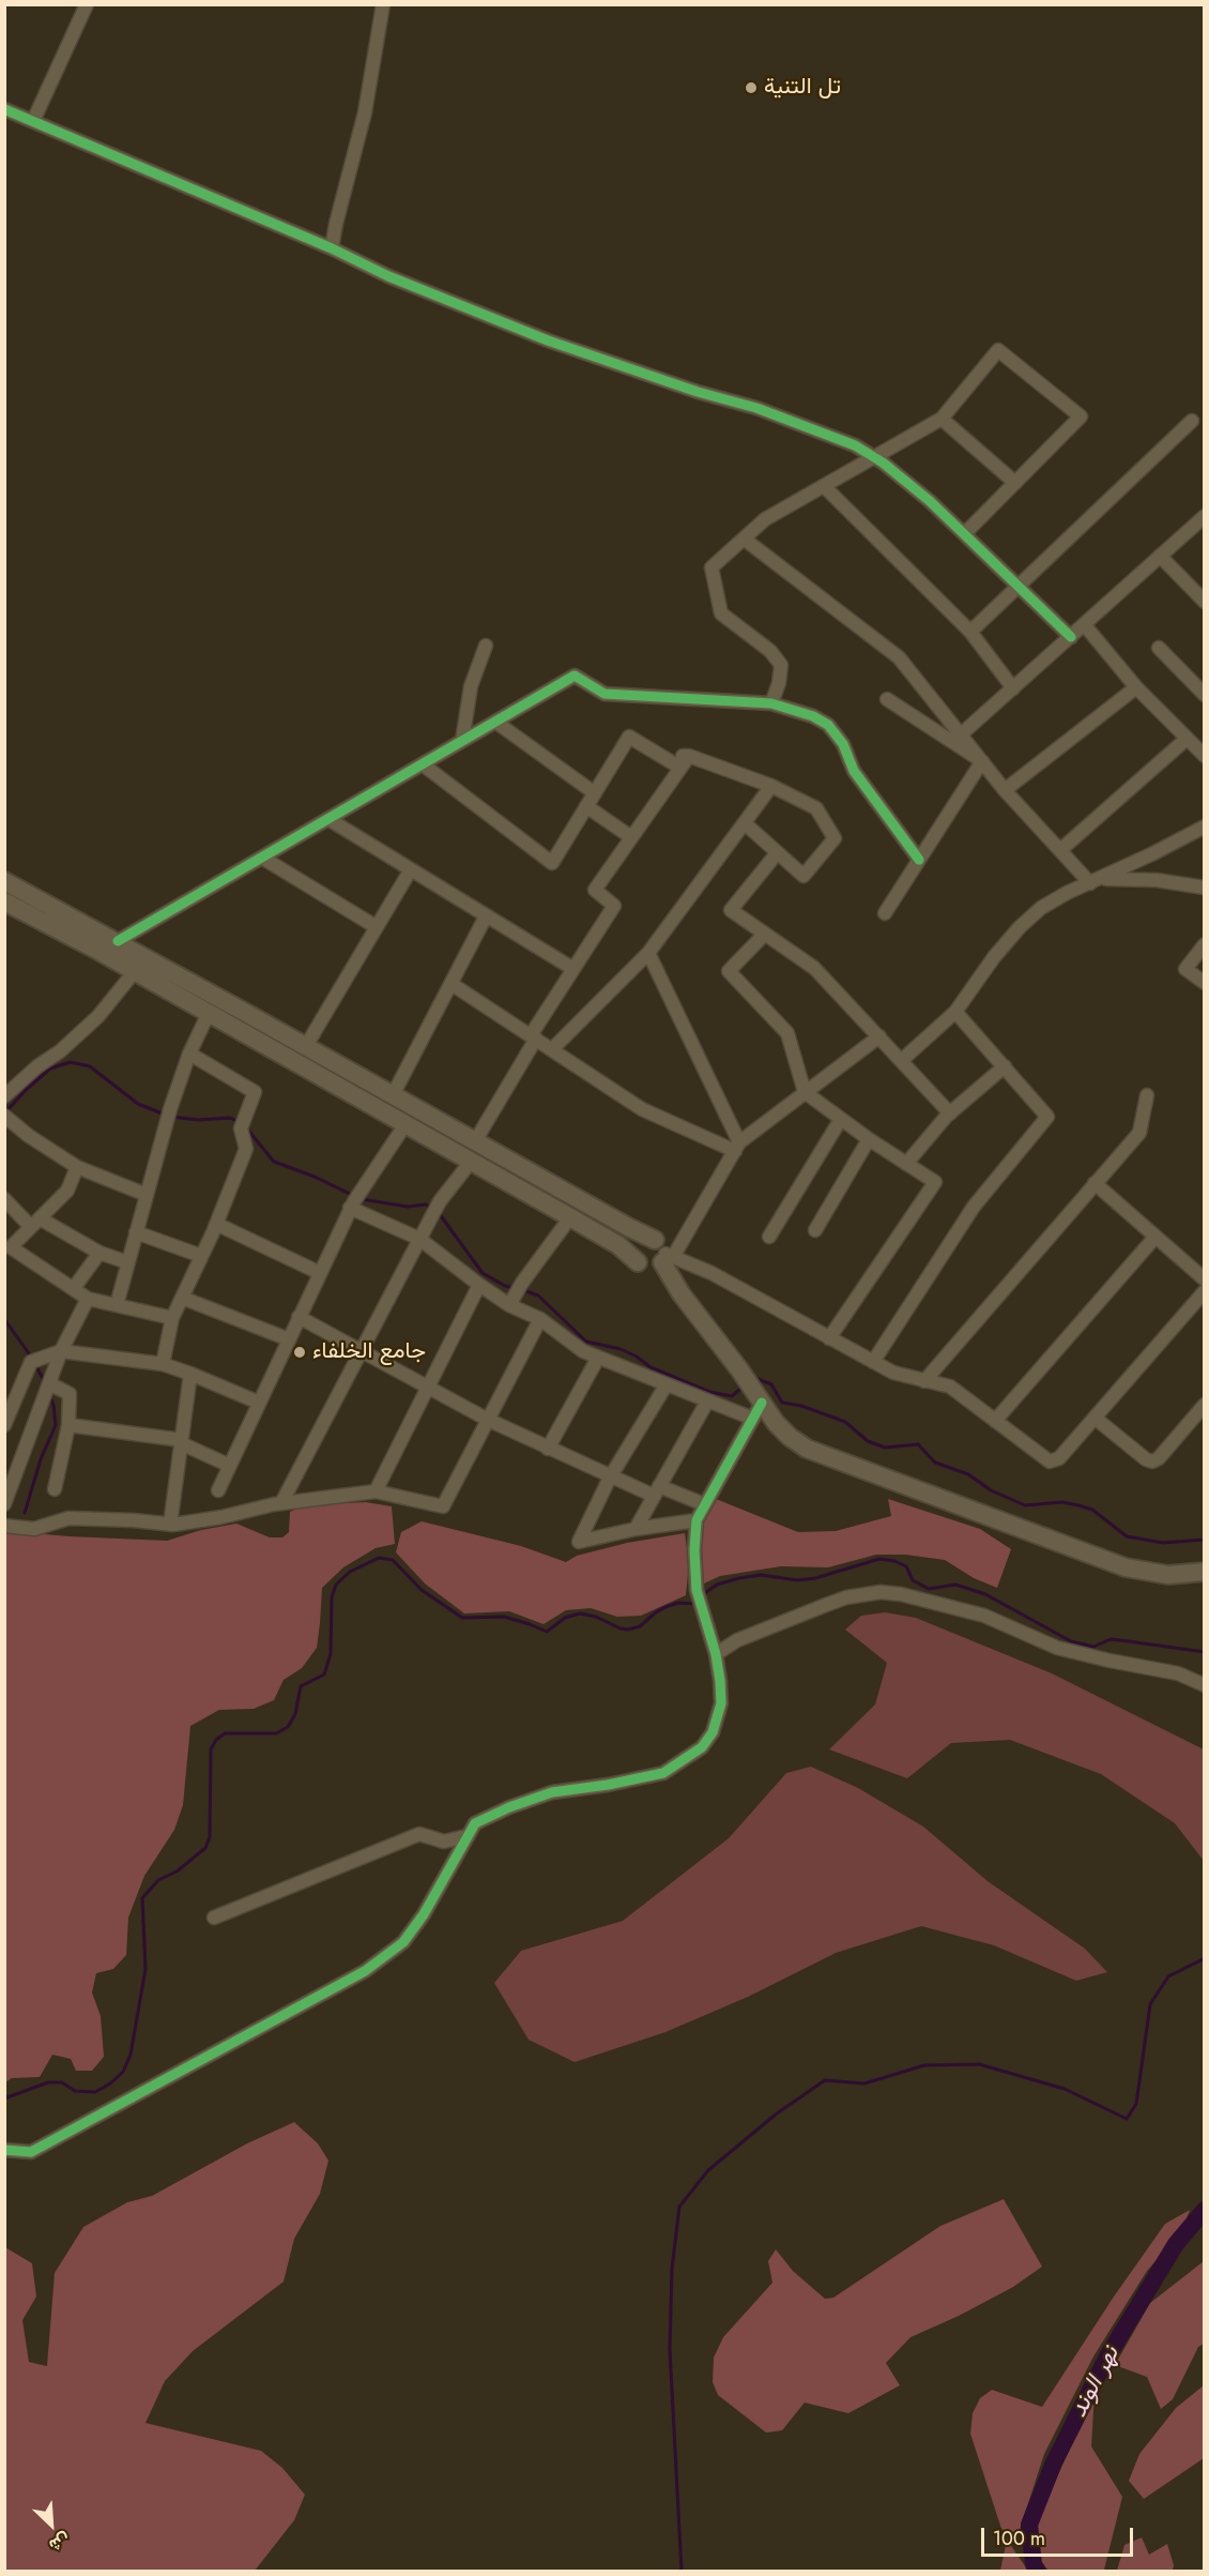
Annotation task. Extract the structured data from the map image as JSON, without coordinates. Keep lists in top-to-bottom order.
{
  "water": ["نهر الوند"],
  "places": ["تل التنية", "جامع الخلفاء"],
  "scale_bar": "100 m",
  "north": "bottom right"
}
